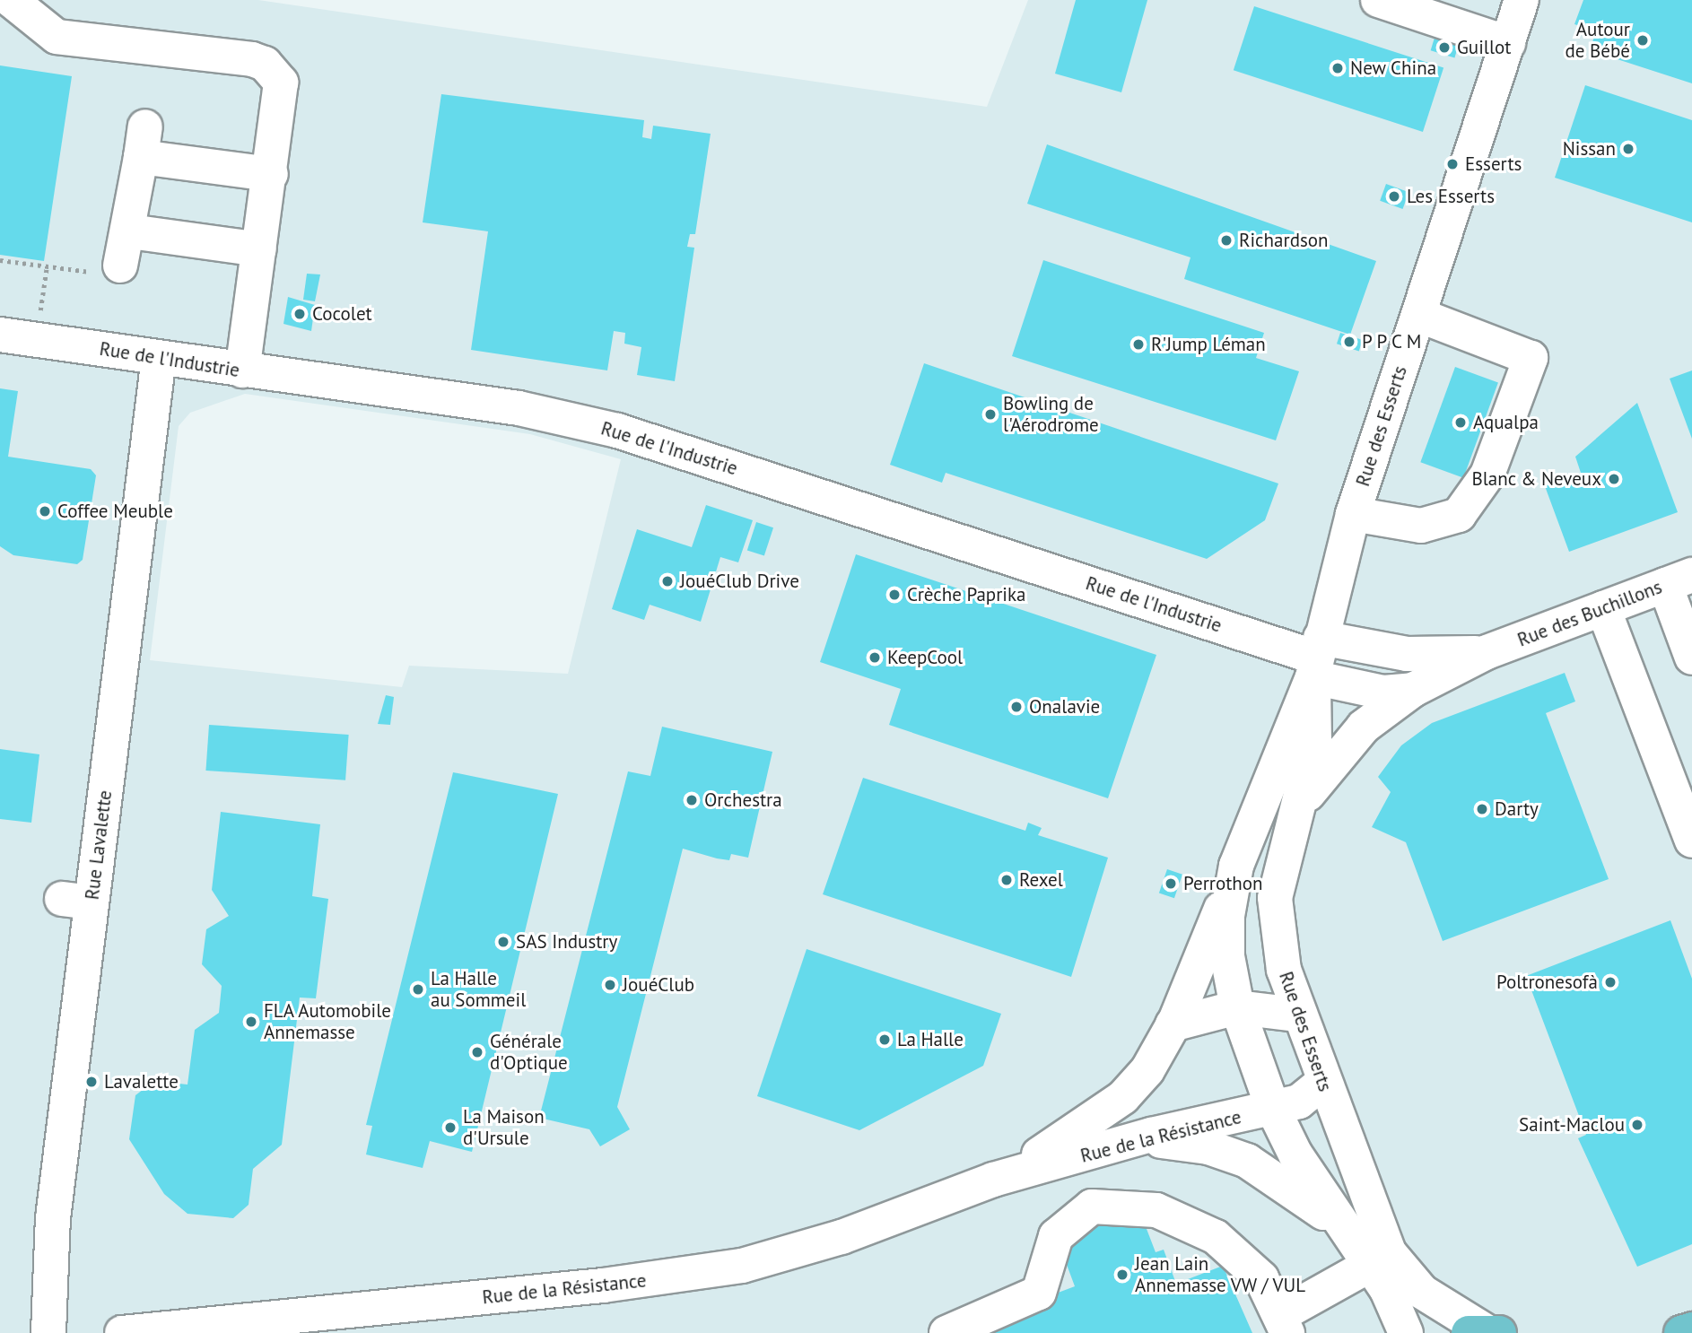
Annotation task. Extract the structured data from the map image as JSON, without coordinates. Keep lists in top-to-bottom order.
{
  "streets": {
    "street": [
      "Rue de l'Industrie",
      "Rue des Esserts",
      "Rue des Buchillons",
      "Rue Lavalette",
      "Rue de la Résistance"
    ]
  },
  "crossings": [
    ["Rue de l'Industrie", "Rue des Esserts"],
    ["Rue de l'Industrie", "Rue des Buchillons"],
    ["Rue de l'Industrie", "Rue Lavalette"],
    ["Rue des Esserts", "Rue des Buchillons"],
    ["Rue des Esserts", "Rue de la Résistance"]
  ],
  "places": [
    "Autour de Bébé",
    "Guillot",
    "New China",
    "Nissan",
    "Esserts",
    "Les Esserts",
    "Richardson",
    "Cocolet",
    "P P C M",
    "R'Jump Léman",
    "Bowling de l'Aérodrome",
    "Aqualpa",
    "Blanc & Neveux",
    "Coffee Meuble",
    "JouéClub Drive",
    "Crèche Paprika",
    "KeepCool",
    "Onalavie",
    "Orchestra",
    "Darty",
    "Rexel",
    "Perrothon",
    "SAS Industry",
    "Poltronesofà",
    "JouéClub",
    "La Halle au Sommeil",
    "FLA Automobile Annemasse",
    "La Halle",
    "Générale d'Optique",
    "Lavalette",
    "Saint-Maclou",
    "La Maison d'Ursule",
    "Jean Lain Annemasse VW / VUL"
  ]
}
